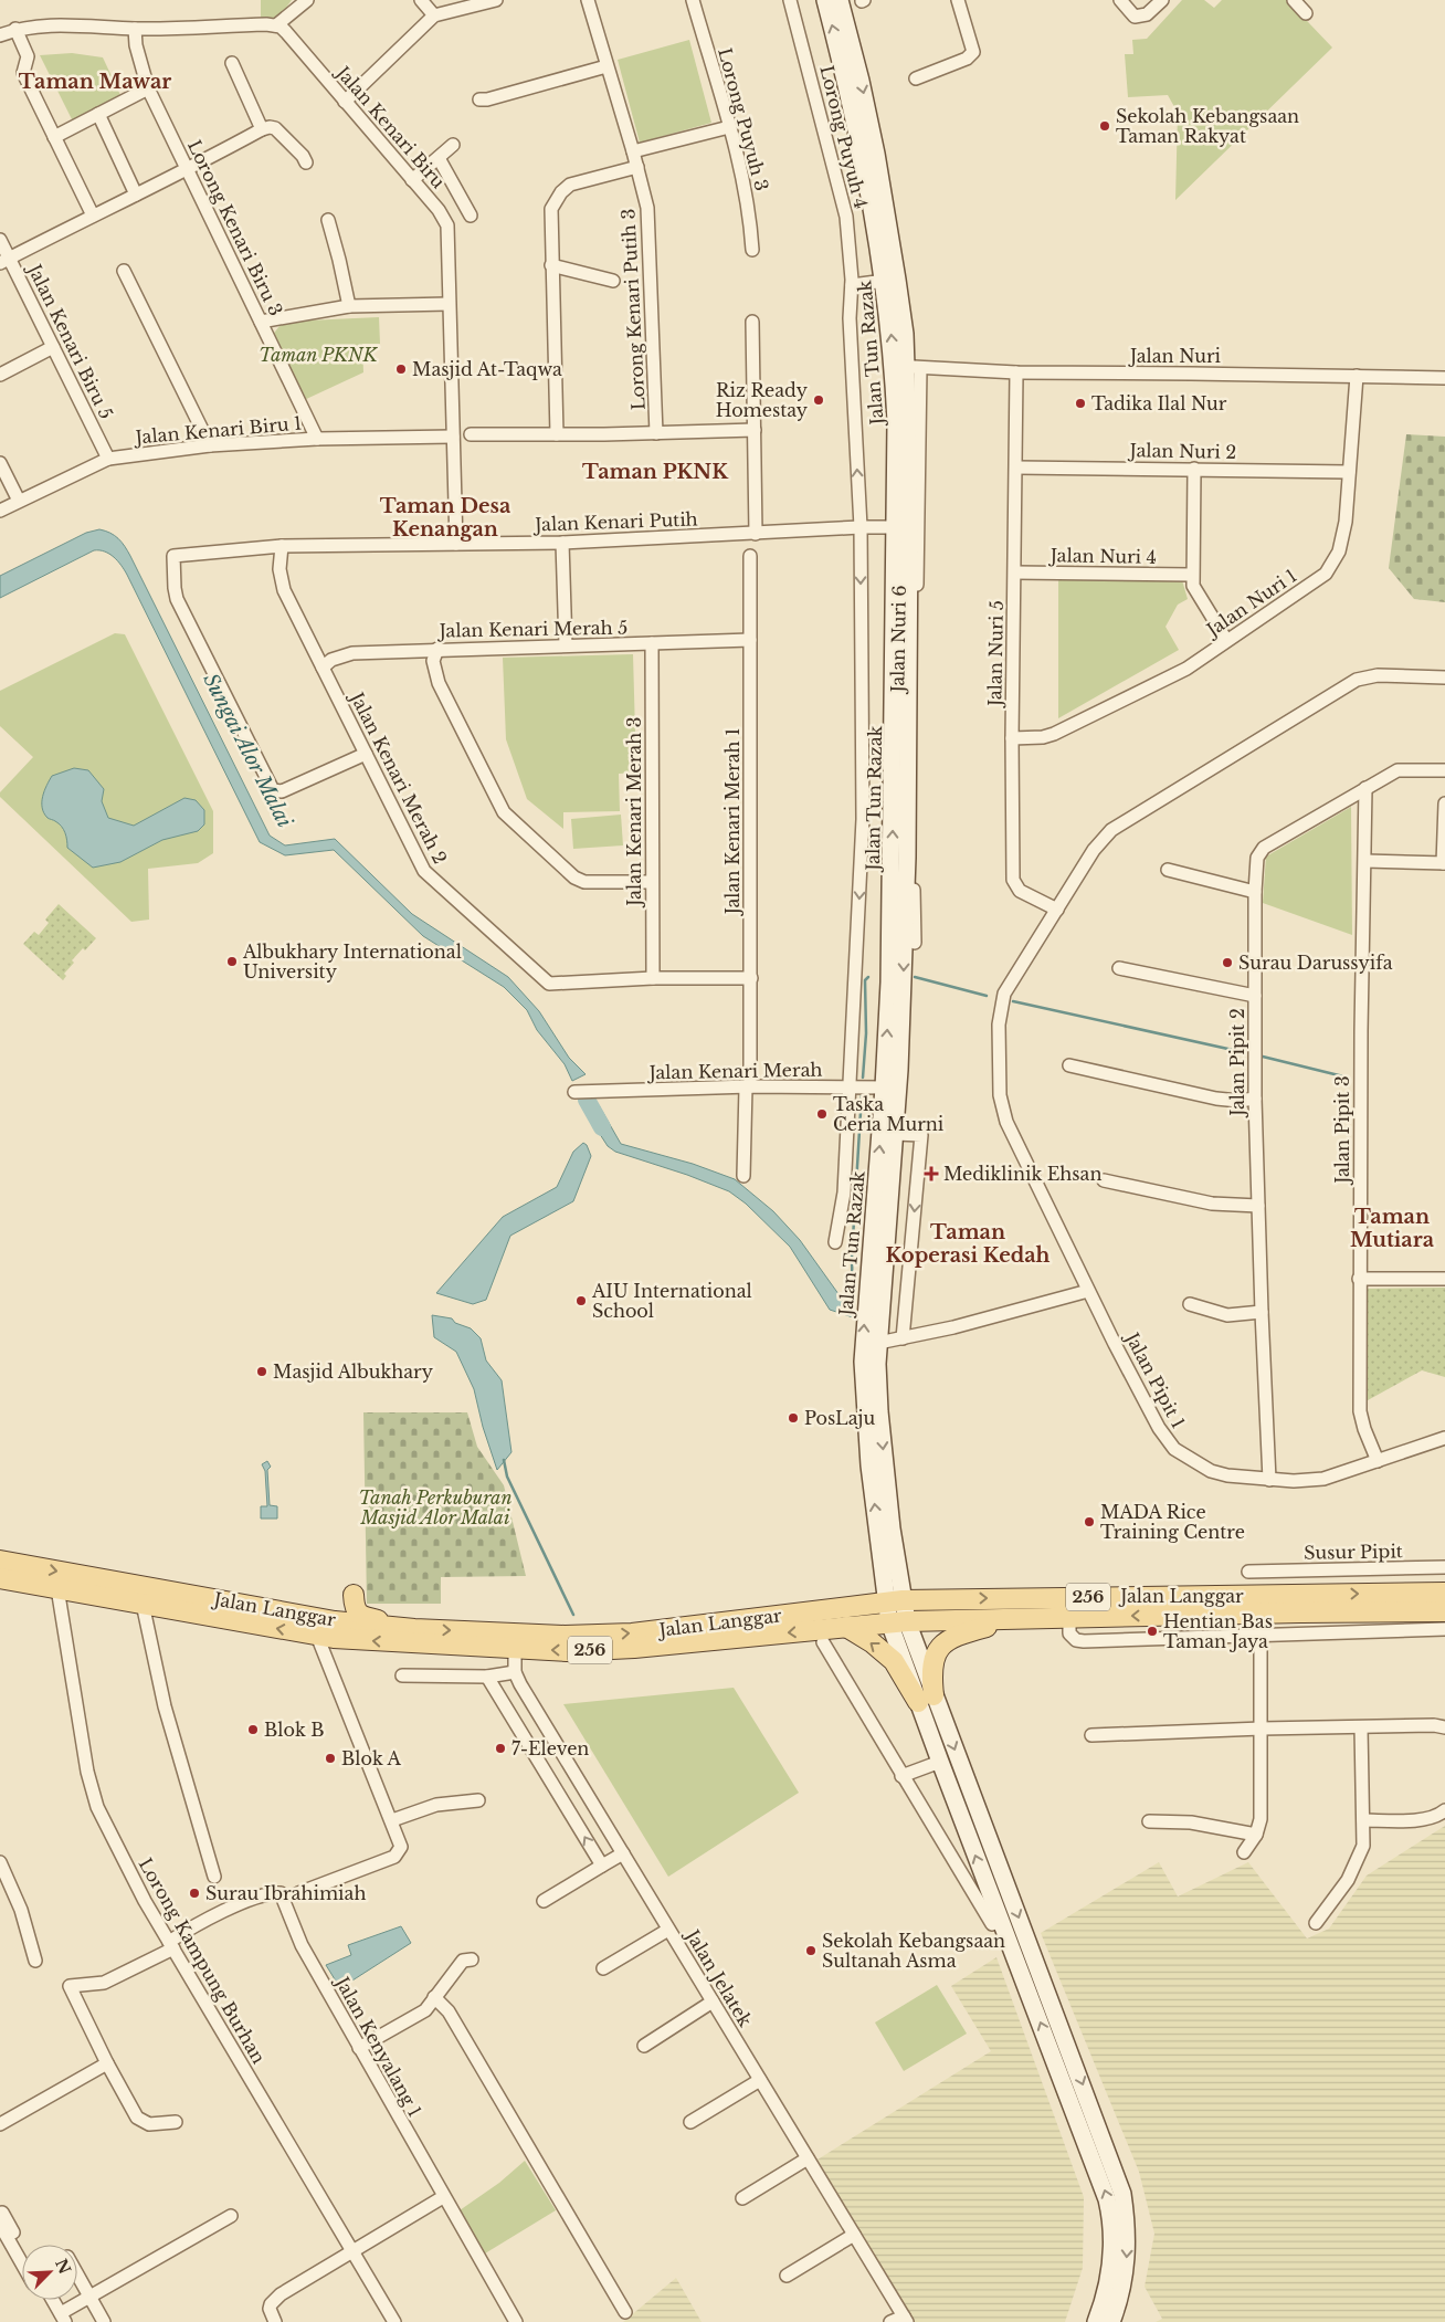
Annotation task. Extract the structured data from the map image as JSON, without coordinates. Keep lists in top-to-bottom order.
{
  "streets": {
    "main road": ["Jalan Tun Razak", "Jalan Langgar", "256"],
    "street": [
      "Lorong Puyuh 3",
      "Jalan Kenari Biru",
      "Lorong Puyuh 4",
      "Lorong Kenari Biru 3",
      "Lorong Kenari Putih 3",
      "Jalan Kenari Biru 5",
      "Jalan Nuri",
      "Jalan Kenari Biru 1",
      "Jalan Nuri 2",
      "Jalan Kenari Putih",
      "Jalan Nuri 4",
      "Jalan Nuri 1",
      "Jalan Kenari Merah 5",
      "Jalan Nuri 5",
      "Jalan Kenari Merah 2",
      "Jalan Kenari Merah 3",
      "Jalan Kenari Merah 1",
      "Jalan Pipit 2",
      "Jalan Kenari Merah",
      "Jalan Pipit 3",
      "Jalan Pipit 1",
      "Susur Pipit",
      "Lorong Kampung Burhan",
      "Jalan Jelatek",
      "Jalan Kenyalang 1"
    ]
  },
  "crossings": [
    ["Jalan Kenari Biru", "Jalan Kenari Biru 1"],
    ["Jalan Kenari Biru", "Jalan Kenari Putih"],
    ["Lorong Puyuh 4", "Jalan Kenari Putih"],
    ["Lorong Puyuh 4", "Jalan Kenari Merah"],
    ["Lorong Kenari Biru 3", "Jalan Kenari Biru 1"],
    ["Jalan Kenari Biru 5", "Jalan Kenari Biru 1"],
    ["Jalan Tun Razak", "Jalan Nuri"],
    ["Jalan Tun Razak", "Jalan Kenari Putih"],
    ["Jalan Tun Razak", "Jalan Kenari Merah"],
    ["Jalan Tun Razak", "Jalan Langgar"],
    ["Jalan Nuri", "Jalan Nuri 1"],
    ["Jalan Nuri", "Jalan Nuri 5"],
    ["Jalan Nuri 2", "Jalan Nuri 1"],
    ["Jalan Nuri 2", "Jalan Nuri 5"],
    ["Jalan Kenari Putih", "Jalan Kenari Merah 2"],
    ["Jalan Nuri 4", "Jalan Nuri 5"],
    ["Jalan Nuri 1", "Jalan Nuri 5"],
    ["Jalan Kenari Merah 5", "Jalan Kenari Merah 2"],
    ["Jalan Kenari Merah 5", "Jalan Kenari Merah 3"],
    ["Jalan Kenari Merah 5", "Jalan Kenari Merah 1"],
    ["Jalan Nuri 5", "Jalan Pipit 1"],
    ["Jalan Kenari Merah 2", "Jalan Kenari Merah 3"],
    ["Jalan Kenari Merah 2", "Jalan Kenari Merah 1"],
    ["Jalan Kenari Merah 1", "Jalan Kenari Merah"],
    ["Jalan Pipit 2", "Jalan Pipit 3"],
    ["Jalan Pipit 2", "Jalan Pipit 1"],
    ["Jalan Pipit 3", "Jalan Pipit 1"],
    ["Susur Pipit", "Jalan Langgar"],
    ["Jalan Langgar", "Lorong Kampung Burhan"],
    ["Jalan Langgar", "Jalan Jelatek"],
    ["Lorong Kampung Burhan", "Jalan Kenyalang 1"]
  ],
  "districts": [
    "Taman Mawar",
    "Taman PKNK",
    "Taman Desa Kenangan",
    "Taman Mutiara",
    "Taman Koperasi Kedah"
  ],
  "water": ["Sungai Alor Malai"],
  "parks": ["Taman PKNK", "Tanah Perkuburan Masjid Alor Malai"],
  "places": {
    "other": [
      "Sekolah Kebangsaan Taman Rakyat",
      "Masjid At-Taqwa",
      "Riz Ready Homestay",
      "Tadika Ilal Nur",
      "Albukhary International University",
      "Surau Darussyifa",
      "Taska Ceria Murni",
      "AIU International School",
      "Masjid Albukhary",
      "PosLaju",
      "MADA Rice Training Centre",
      "Hentian Bas Taman Jaya",
      "Blok B",
      "7-Eleven",
      "Blok A",
      "Surau Ibrahimiah",
      "Sekolah Kebangsaan Sultanah Asma"
    ],
    "health": ["Mediklinik Ehsan"]
  },
  "north": "top right"
}
